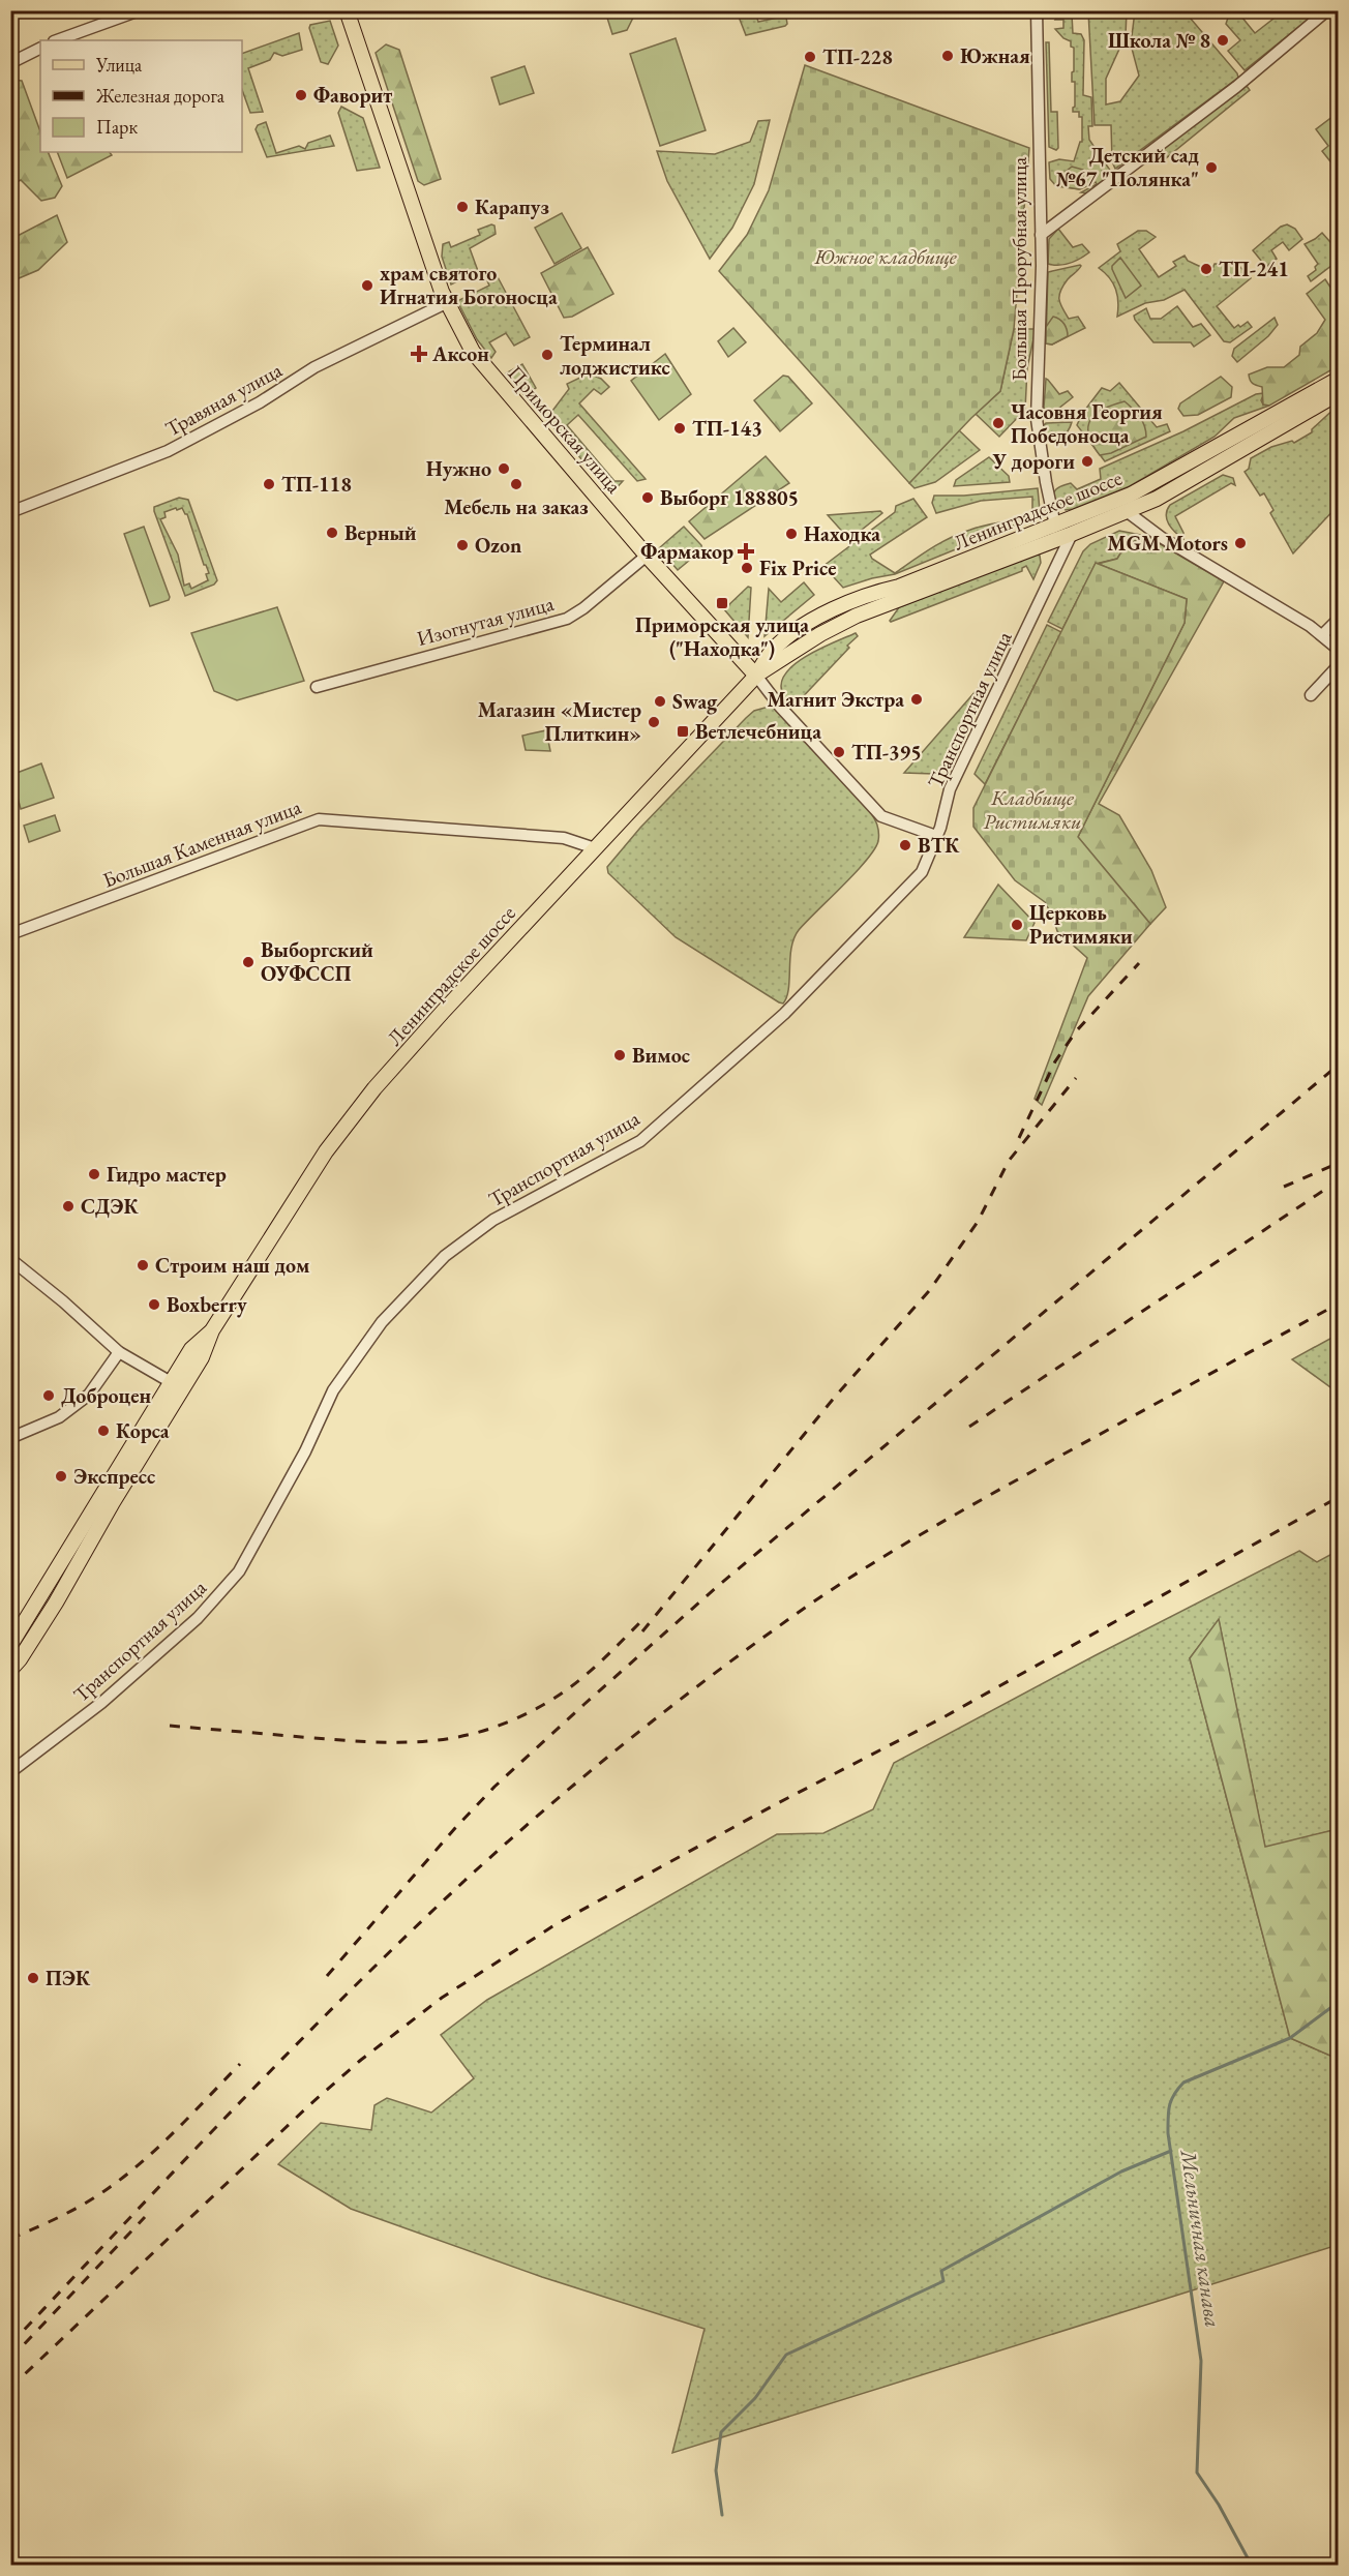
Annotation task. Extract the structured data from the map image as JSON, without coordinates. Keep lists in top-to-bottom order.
{
  "streets": {
    "main road": ["Приморская улица", "Ленинградское шоссе"],
    "street": [
      "Большая Прорубная улица",
      "Травяная улица",
      "Изогнутая улица",
      "Транспортная улица",
      "Большая Каменная улица"
    ]
  },
  "crossings": [
    ["Большая Прорубная улица", "Ленинградское шоссе"],
    ["Травяная улица", "Приморская улица"],
    ["Приморская улица", "Ленинградское шоссе"],
    ["Приморская улица", "Изогнутая улица"],
    ["Приморская улица", "Транспортная улица"],
    ["Ленинградское шоссе", "Транспортная улица"],
    ["Ленинградское шоссе", "Большая Каменная улица"]
  ],
  "water": ["Мельничная канава"],
  "parks": ["Южное кладбище", "Кладбище Ристимяки"],
  "places": {
    "other": [
      "Школа № 8",
      "Южная",
      "ТП-228",
      "Фаворит",
      "Детский сад №67 \"Полянка\"",
      "Карапуз",
      "ТП-241",
      "храм святого Игнатия Богоносца",
      "Терминал лоджистикс",
      "Часовня Георгия Победоносца",
      "ТП-143",
      "У дороги",
      "Нужно",
      "ТП-118",
      "Мебель на заказ",
      "Выборг 188805",
      "Верный",
      "Находка",
      "MGM Motors",
      "Ozon",
      "Fix Price",
      "Магнит Экстра",
      "Swag",
      "Магазин «Мистер Плиткин»",
      "ТП-395",
      "ВТК",
      "Церковь Ристимяки",
      "Выборгский ОУФССП",
      "Вимос",
      "Гидро мастер",
      "СДЭК",
      "Строим наш дом",
      "Boxberry",
      "Доброцен",
      "Корса",
      "Экспресс",
      "ПЭК"
    ],
    "health": ["Аксон", "Фармакор"],
    "transit": ["Приморская улица (\"Находка\")", "Ветлечебница"]
  },
  "legend": ["Улица", "Железная дорога", "Парк"]
}
